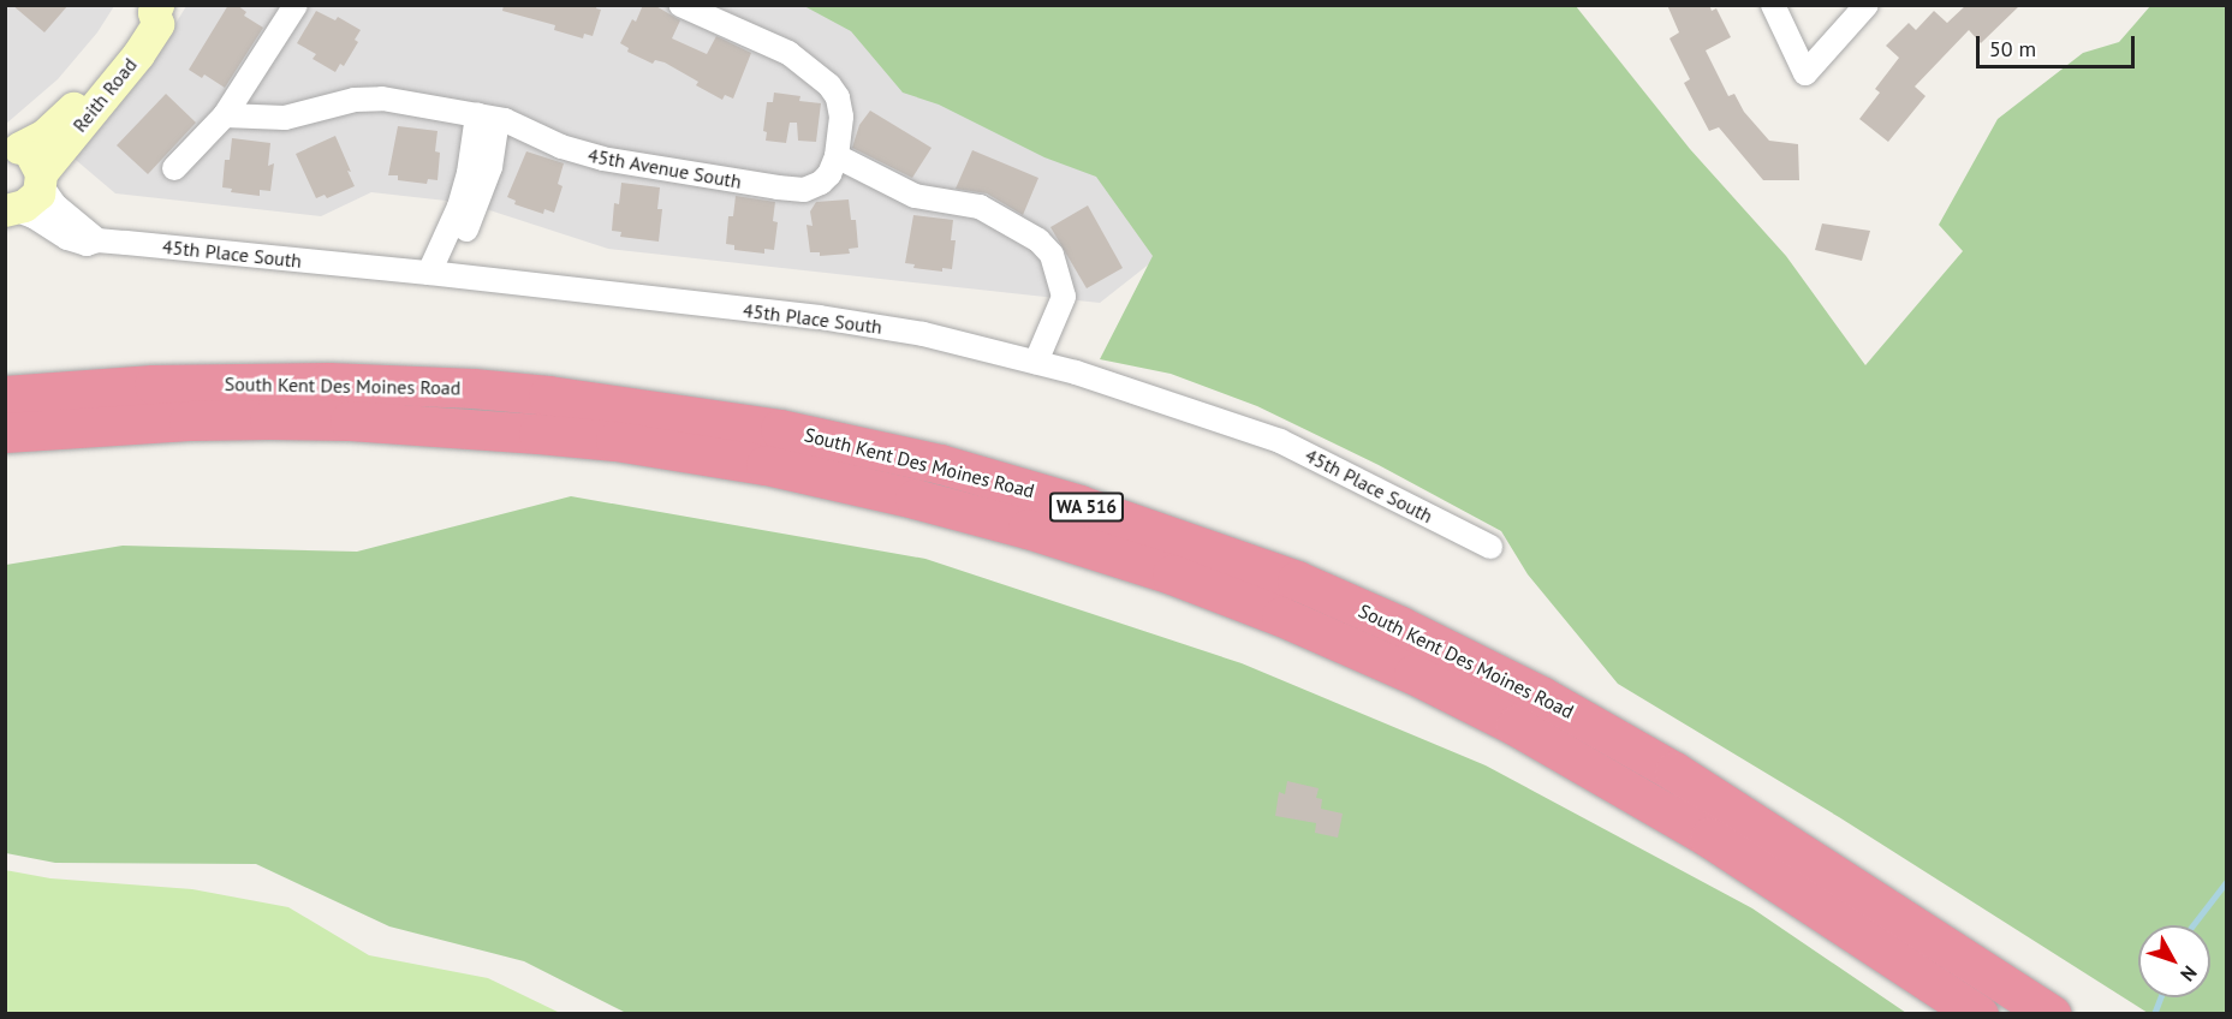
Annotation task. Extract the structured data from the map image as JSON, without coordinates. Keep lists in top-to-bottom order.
{
  "streets": {
    "highway": ["South Kent Des Moines Road", "WA 516"],
    "main road": ["Reith Road"],
    "street": ["45th Avenue South", "45th Place South"]
  },
  "crossings": [
    ["Reith Road", "45th Place South"]
  ],
  "scale_bar": "50 m",
  "north": "bottom right"
}
